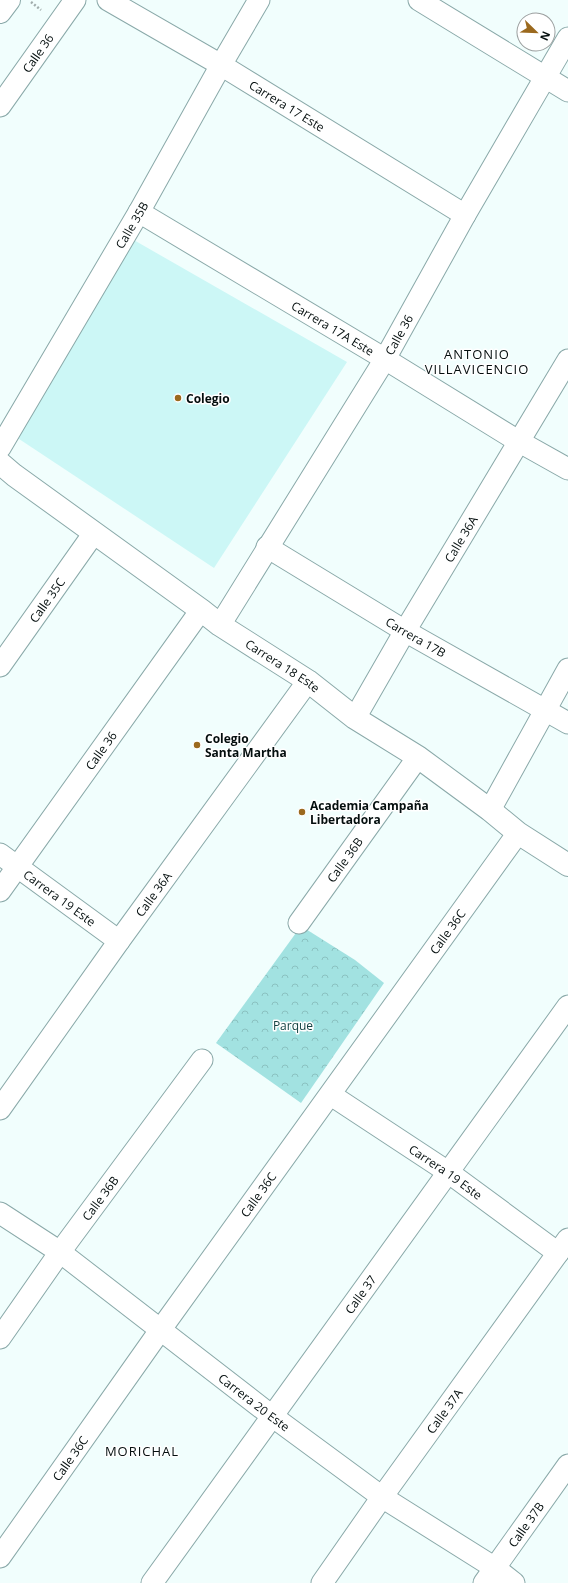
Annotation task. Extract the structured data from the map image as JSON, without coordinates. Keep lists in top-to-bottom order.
{
  "streets": {
    "street": [
      "Calle 36",
      "Carrera 17 Este",
      "Calle 35B",
      "Carrera 17A Este",
      "Calle 36A",
      "Calle 35C",
      "Carrera 17B",
      "Carrera 18 Este",
      "Calle 36B",
      "Carrera 19 Este",
      "Calle 36C",
      "Calle 37",
      "Carrera 20 Este",
      "Calle 37A",
      "Calle 37B"
    ]
  },
  "crossings": [
    ["Calle 36", "Carrera 17 Este"],
    ["Calle 36", "Carrera 17A Este"],
    ["Calle 36", "Carrera 17B"],
    ["Calle 36", "Carrera 18 Este"],
    ["Calle 36", "Carrera 19 Este"],
    ["Carrera 17 Este", "Calle 35B"],
    ["Calle 35B", "Carrera 17A Este"],
    ["Carrera 17A Este", "Calle 36A"],
    ["Calle 36A", "Carrera 17B"],
    ["Calle 36A", "Carrera 18 Este"],
    ["Calle 36A", "Carrera 19 Este"],
    ["Calle 35C", "Carrera 18 Este"],
    ["Carrera 18 Este", "Calle 36B"],
    ["Carrera 18 Este", "Calle 36C"],
    ["Calle 36B", "Carrera 20 Este"],
    ["Carrera 19 Este", "Calle 36C"],
    ["Carrera 19 Este", "Calle 37"],
    ["Carrera 19 Este", "Calle 37A"],
    ["Calle 36C", "Carrera 20 Este"],
    ["Calle 37", "Carrera 20 Este"],
    ["Carrera 20 Este", "Calle 37A"],
    ["Carrera 20 Este", "Calle 37B"]
  ],
  "districts": ["ANTONIO VILLAVICENCIO", "MORICHAL"],
  "parks": ["Parque"],
  "places": ["Colegio", "Colegio Santa Martha", "Academia Campaña Libertadora"],
  "north": "bottom right"
}
